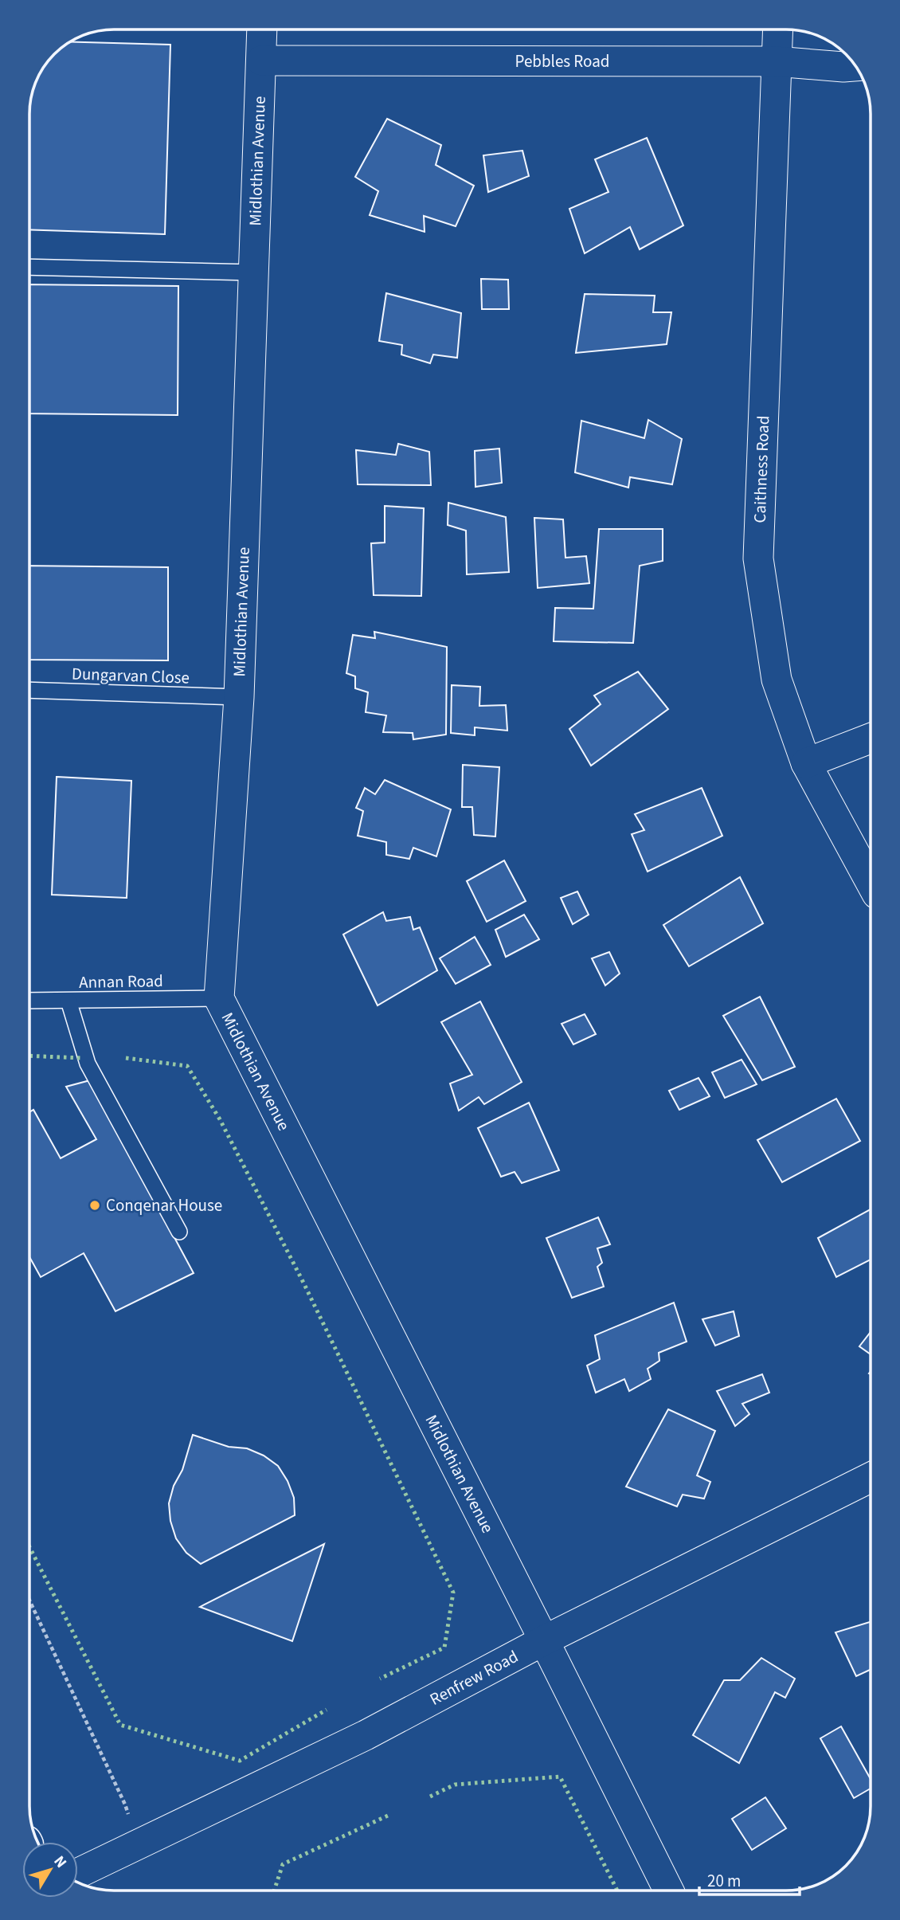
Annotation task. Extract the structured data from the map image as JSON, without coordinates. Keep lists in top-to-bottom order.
{
  "streets": {
    "street": [
      "Pebbles Road",
      "Midlothian Avenue",
      "Caithness Road",
      "Renfrew Road"
    ],
    "lane": ["Dungarvan Close", "Annan Road"]
  },
  "crossings": [
    ["Pebbles Road", "Midlothian Avenue"],
    ["Pebbles Road", "Caithness Road"],
    ["Midlothian Avenue", "Dungarvan Close"],
    ["Midlothian Avenue", "Annan Road"],
    ["Midlothian Avenue", "Renfrew Road"]
  ],
  "places": ["Conqenar House"],
  "scale_bar": "20 m",
  "north": "top right"
}
